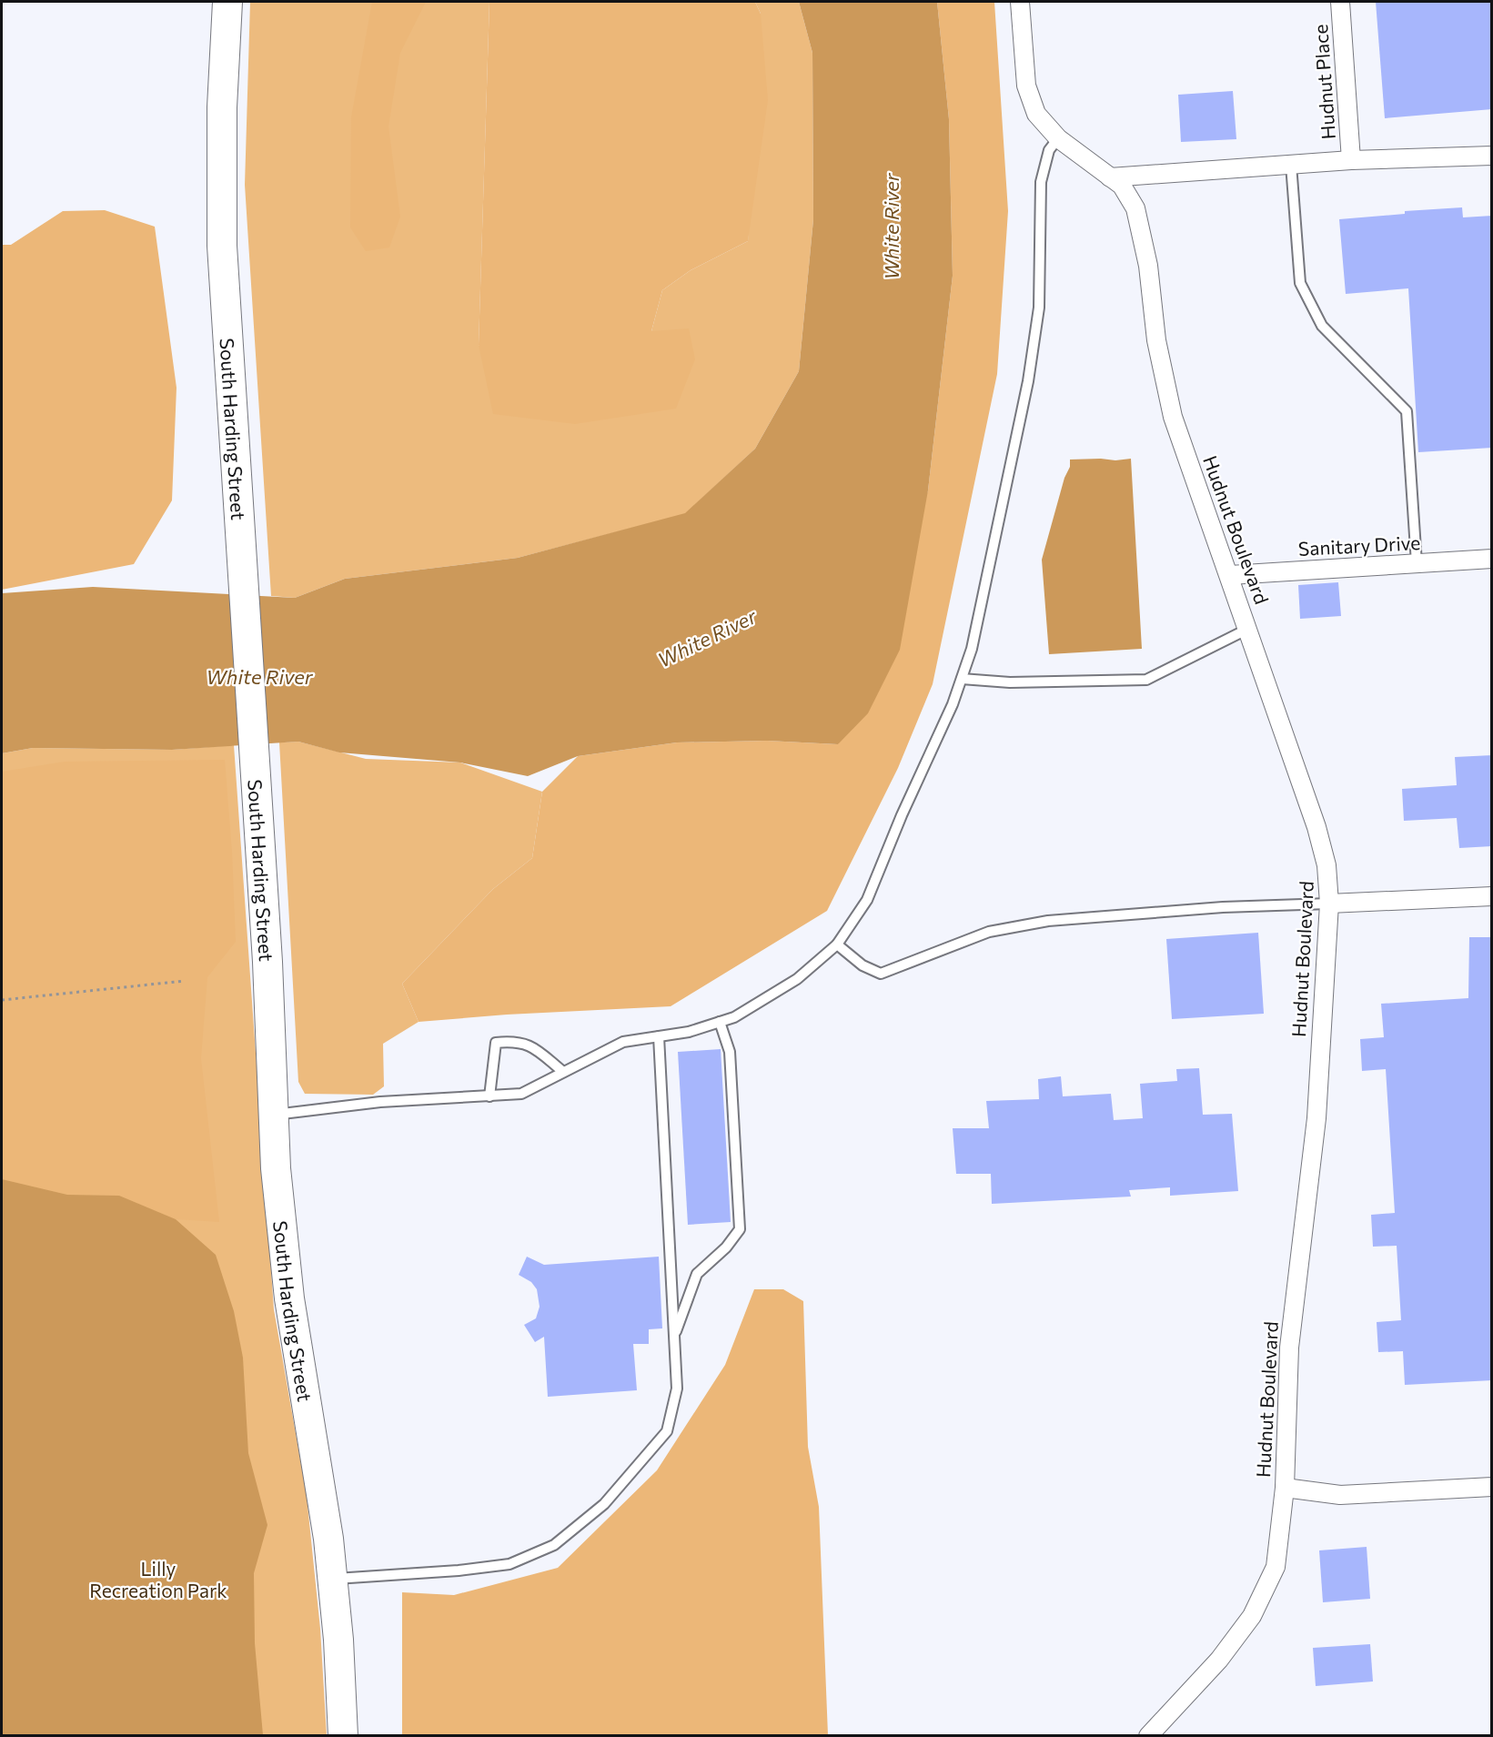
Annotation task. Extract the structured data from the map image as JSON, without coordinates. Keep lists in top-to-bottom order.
{
  "streets": {
    "main road": ["South Harding Street"],
    "street": ["Hudnut Place", "Hudnut Boulevard", "Sanitary Drive"]
  },
  "crossings": [
    ["Hudnut Boulevard", "Sanitary Drive"]
  ],
  "water": ["White River"],
  "parks": ["Lilly Recreation Park"]
}
